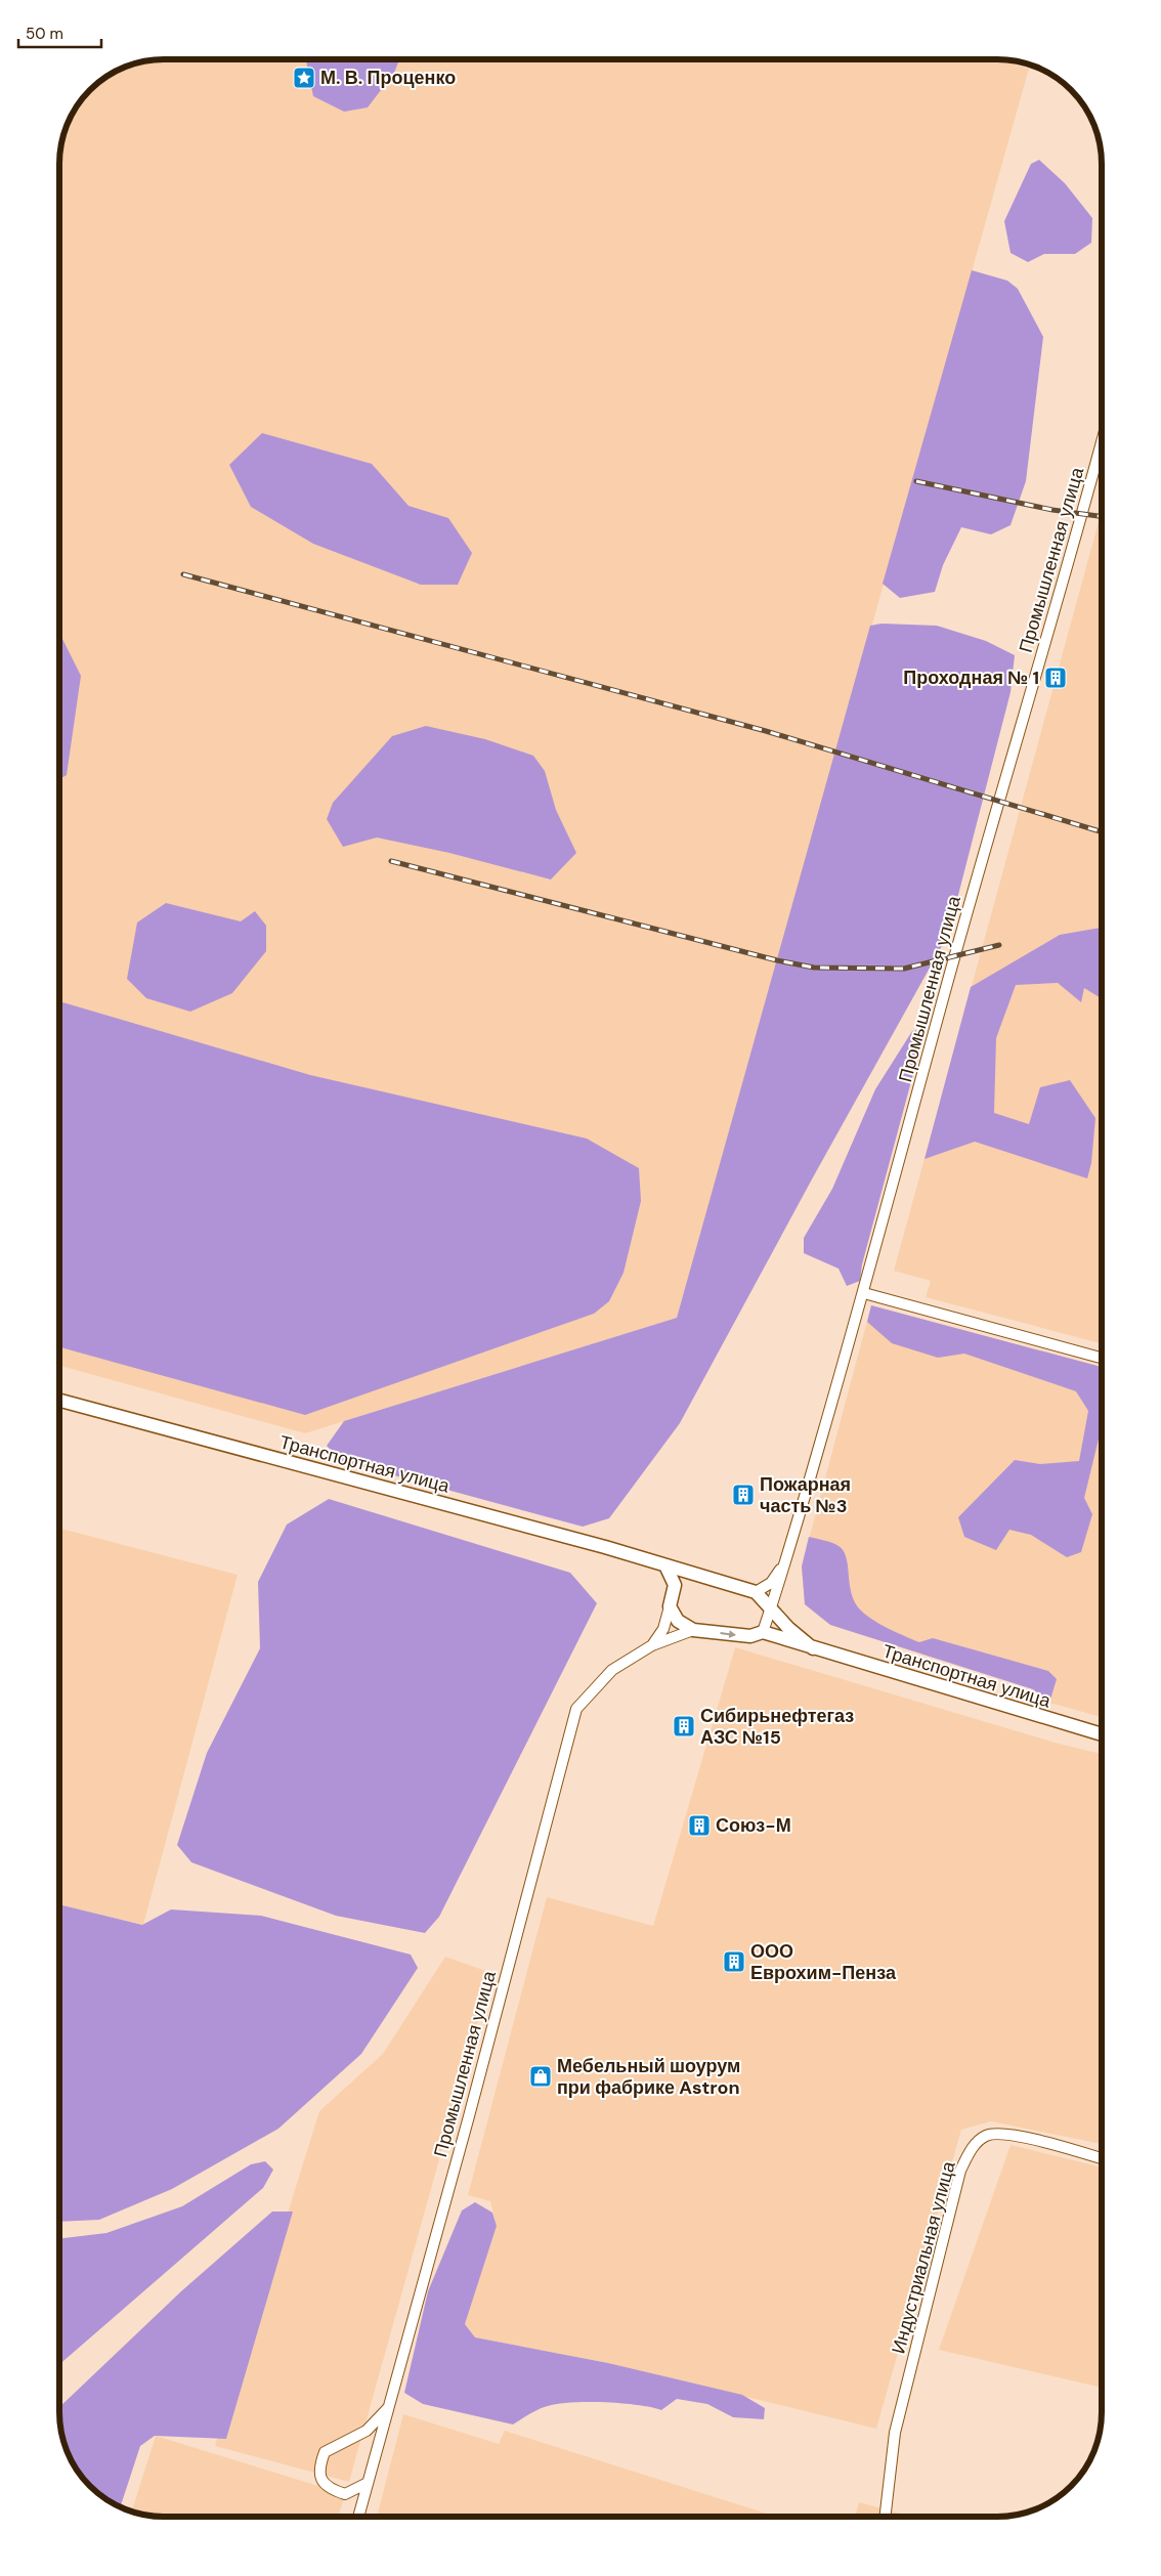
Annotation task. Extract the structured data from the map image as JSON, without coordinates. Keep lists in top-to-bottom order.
{
  "streets": {
    "street": ["Промышленная улица", "Транспортная улица", "Индустриальная улица"]
  },
  "crossings": [
    ["Промышленная улица", "Транспортная улица"]
  ],
  "places": {
    "place": ["М. В. Проценко"],
    "building": [
      "Проходная № 1",
      "Пожарная часть №3",
      "Сибирьнефтегаз АЗС №15",
      "Союз-М",
      "ООО Еврохим-Пенза"
    ],
    "shop": ["Мебельный шоурум при фабрике Astron"]
  },
  "scale_bar": "50 m"
}
